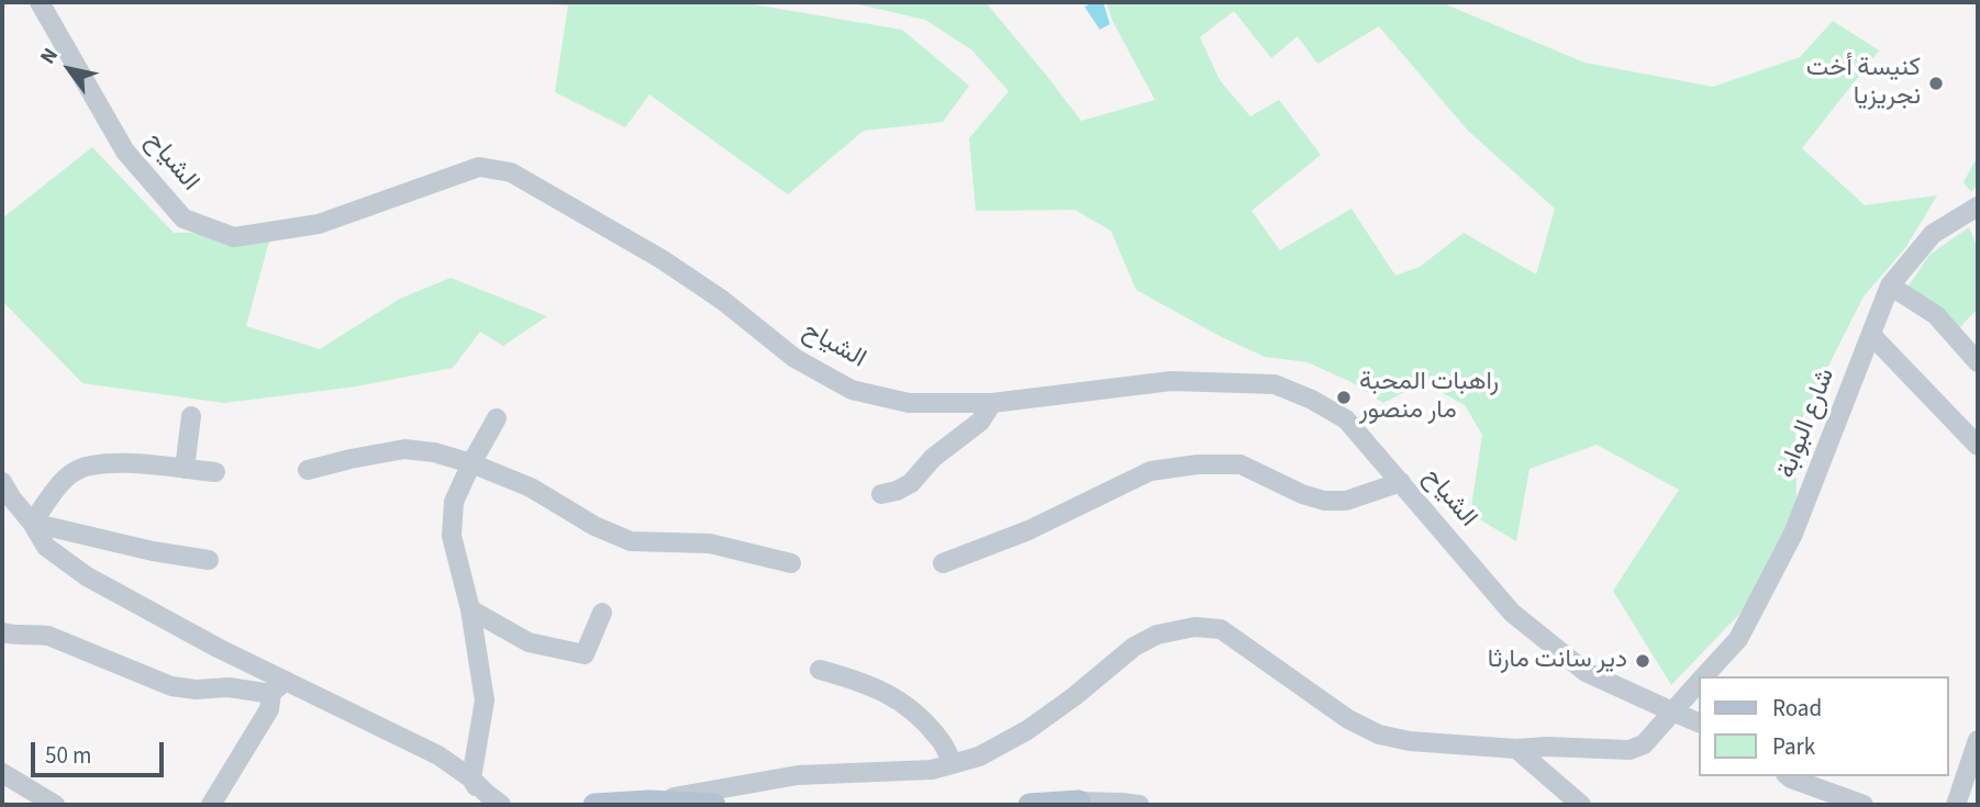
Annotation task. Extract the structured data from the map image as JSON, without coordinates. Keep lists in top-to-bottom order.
{
  "streets": {
    "street": ["الشياح", "شارع البوابة"]
  },
  "crossings": [
    ["الشياح", "شارع البوابة"]
  ],
  "places": ["كنيسة أخت نجريزيا", "راهبات المحبة مار منصور", "دير سانت مارثا"],
  "legend": ["Road", "Park"],
  "scale_bar": "50 m",
  "north": "top left"
}
